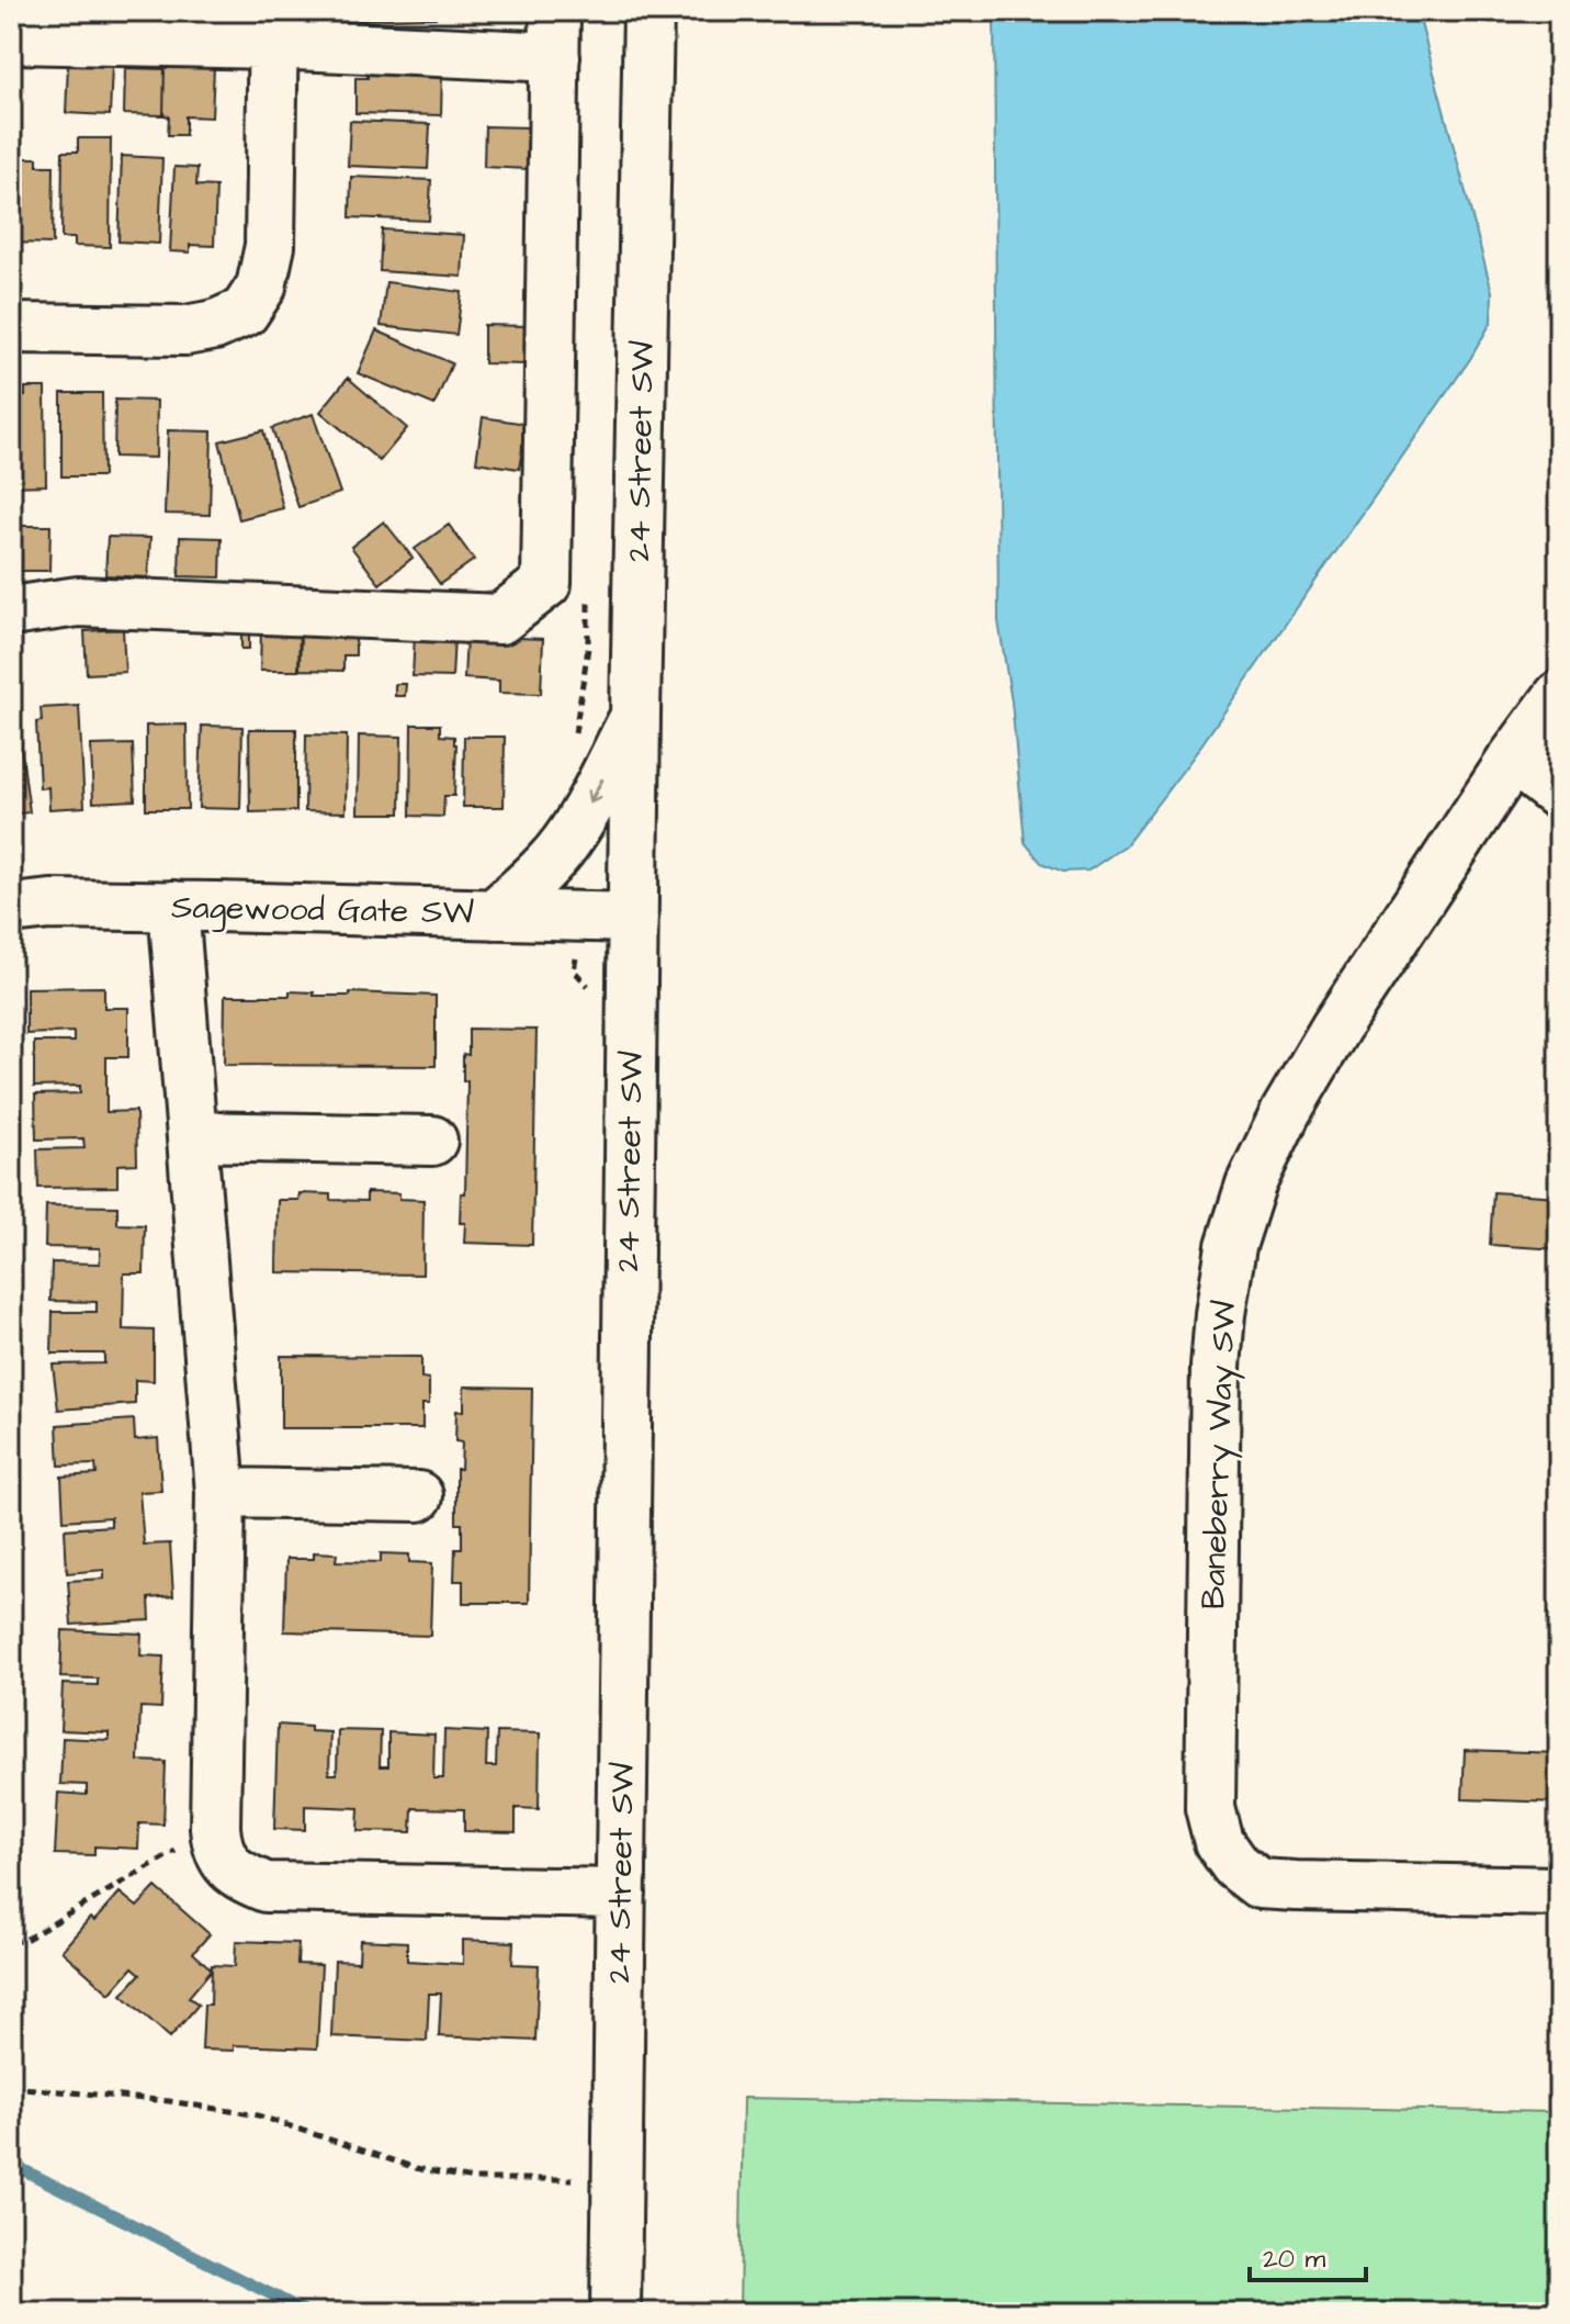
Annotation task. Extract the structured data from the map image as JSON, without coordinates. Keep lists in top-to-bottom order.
{
  "streets": {
    "street": ["24 Street SW", "Sagewood Gate SW", "Baneberry Way SW"]
  },
  "crossings": [
    ["24 Street SW", "Sagewood Gate SW"]
  ],
  "scale_bar": "20 m"
}
